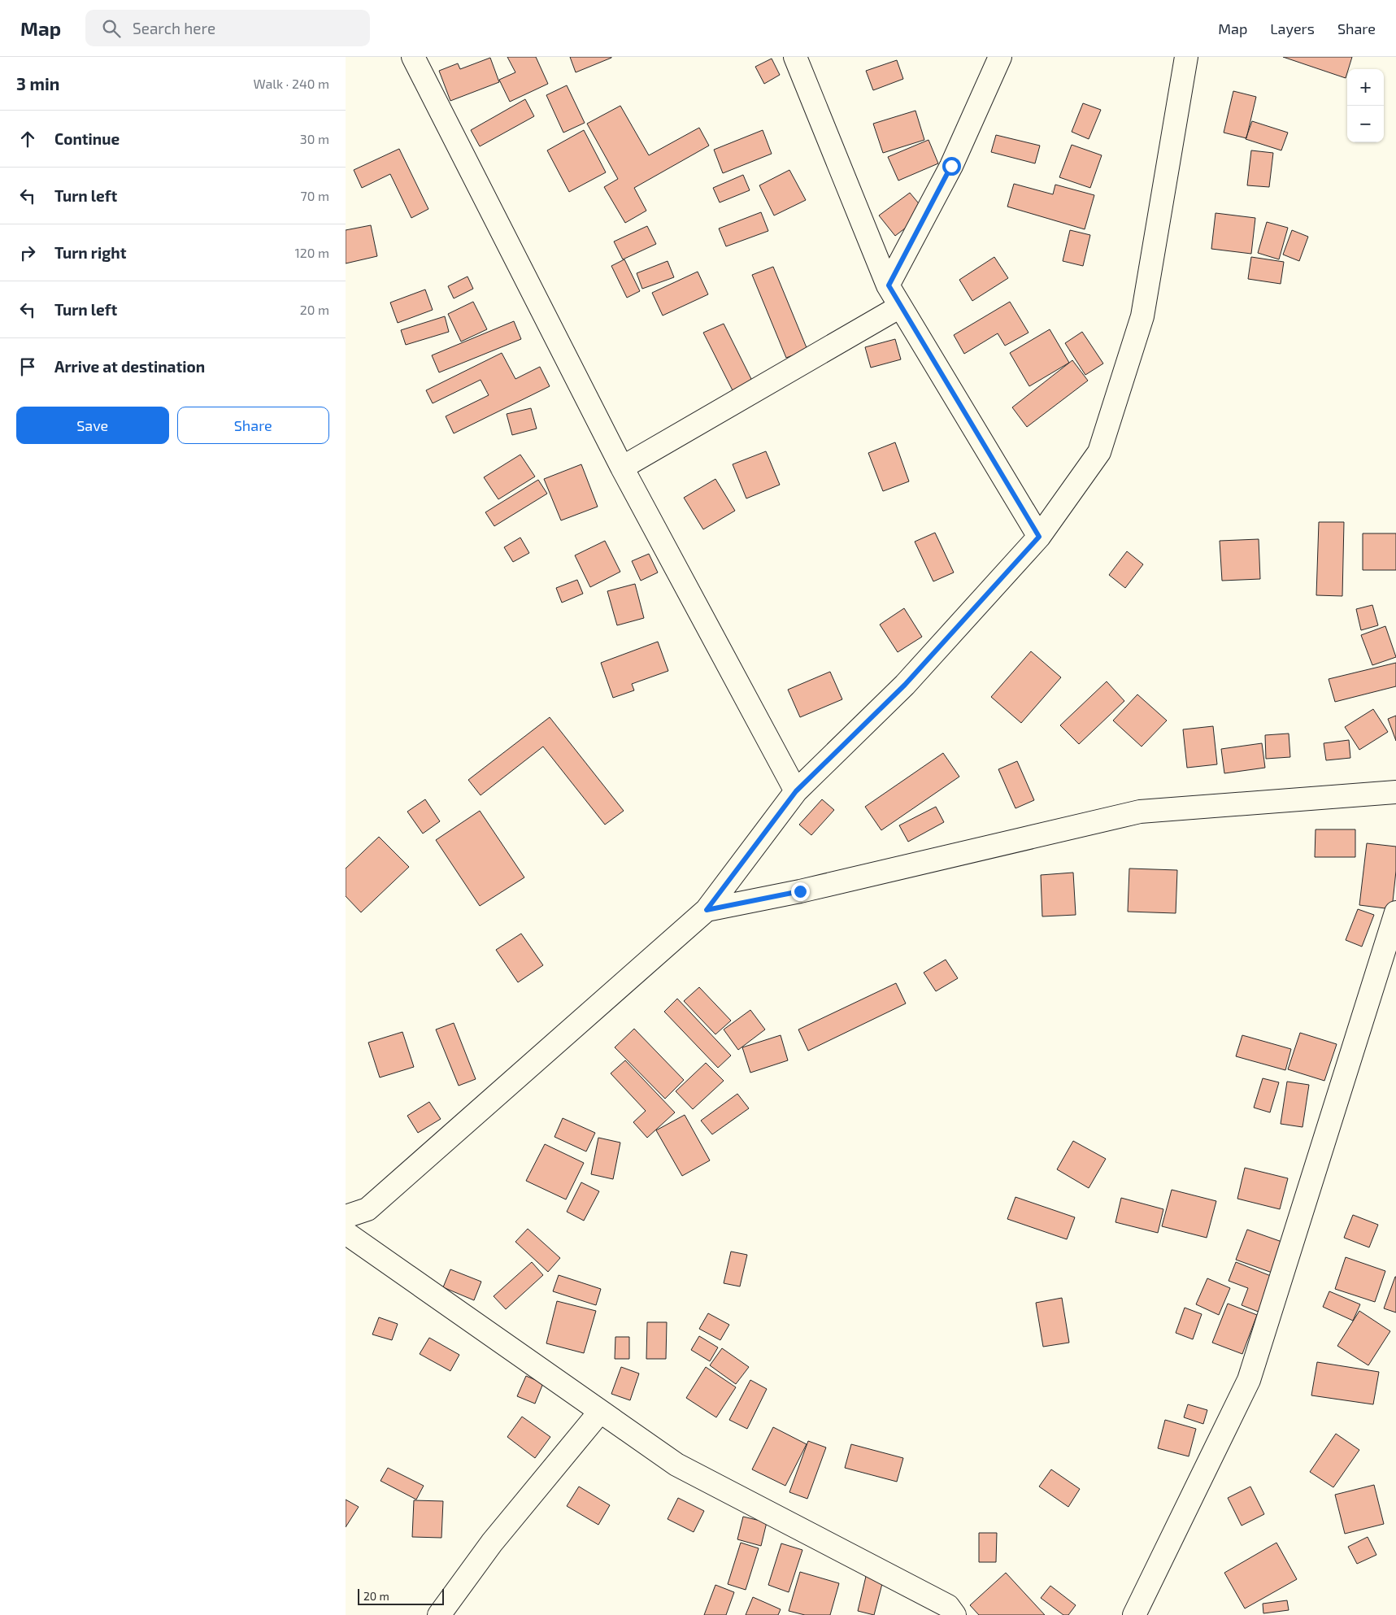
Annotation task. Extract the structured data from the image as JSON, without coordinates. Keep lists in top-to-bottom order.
{
  "scale_bar": "20 m",
  "page": {
    "header": "Map",
    "search": "Search here",
    "nav": ["Map", "Layers", "Share"],
    "heading": ["3 min", "Walk · 240 m"],
    "map_buttons": ["+", "−"],
    "list": [
      ["Continue", "30 m"],
      ["Turn left", "70 m"],
      ["Turn right", "120 m"],
      ["Turn left", "20 m"],
      "Arrive at destination"
    ],
    "buttons": ["Save", "Share"],
    "scale": "20 m"
  }
}
